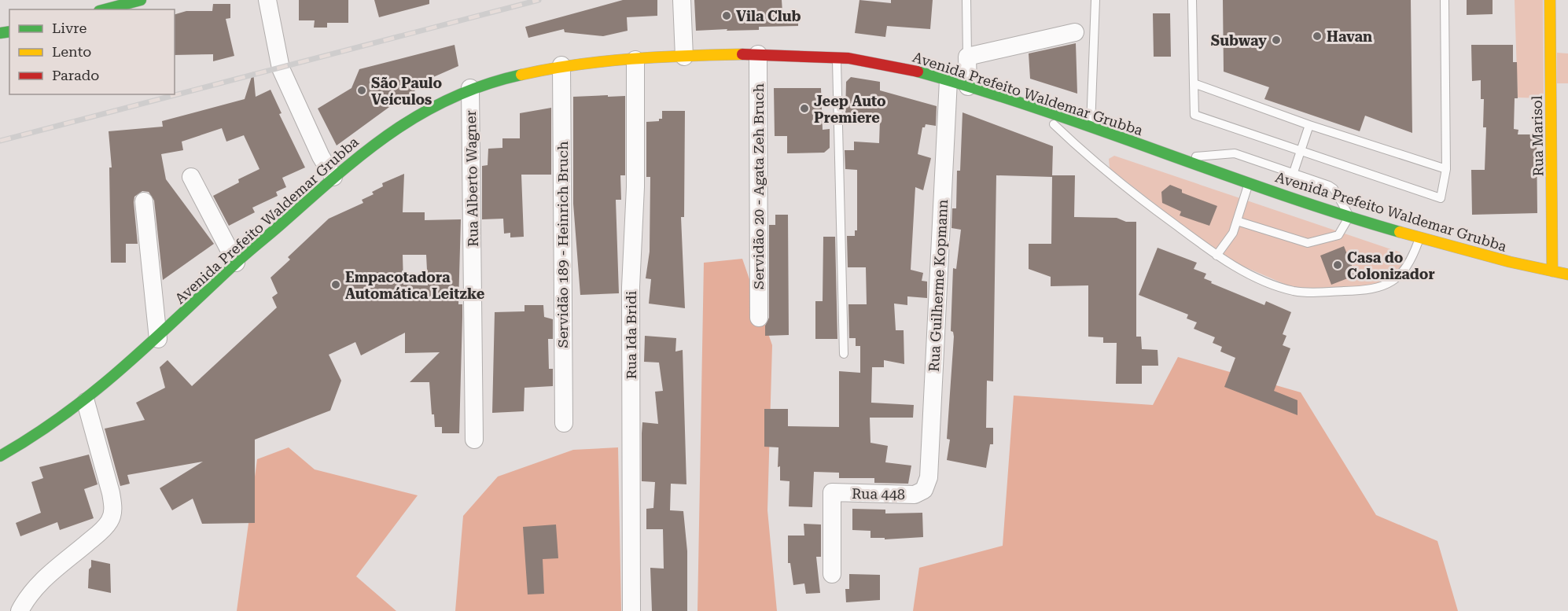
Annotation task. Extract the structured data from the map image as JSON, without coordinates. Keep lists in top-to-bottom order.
{
  "streets": {
    "main road": ["Avenida Prefeito Waldemar Grubba", "Rua Marisol"],
    "street": [
      "Rua Alberto Wagner",
      "Servidão 20 - Agata Zeh Bruch",
      "Servidão 189 - Heinrich Bruch",
      "Rua Guilherme Kopmann",
      "Rua Ida Bridi",
      "Rua 448"
    ]
  },
  "crossings": [
    ["Avenida Prefeito Waldemar Grubba", "Rua Marisol"],
    ["Avenida Prefeito Waldemar Grubba", "Rua Alberto Wagner"],
    ["Avenida Prefeito Waldemar Grubba", "Servidão 20 - Agata Zeh Bruch"],
    ["Avenida Prefeito Waldemar Grubba", "Servidão 189 - Heinrich Bruch"],
    ["Avenida Prefeito Waldemar Grubba", "Rua Guilherme Kopmann"],
    ["Avenida Prefeito Waldemar Grubba", "Rua Ida Bridi"],
    ["Rua Guilherme Kopmann", "Rua 448"]
  ],
  "places": [
    "Vila Club",
    "Havan",
    "Subway",
    "São Paulo Veículos",
    "Jeep Auto Premiere",
    "Casa do Colonizador",
    "Empacotadora Automática Leitzke"
  ],
  "legend": ["Livre", "Lento", "Parado"]
}
